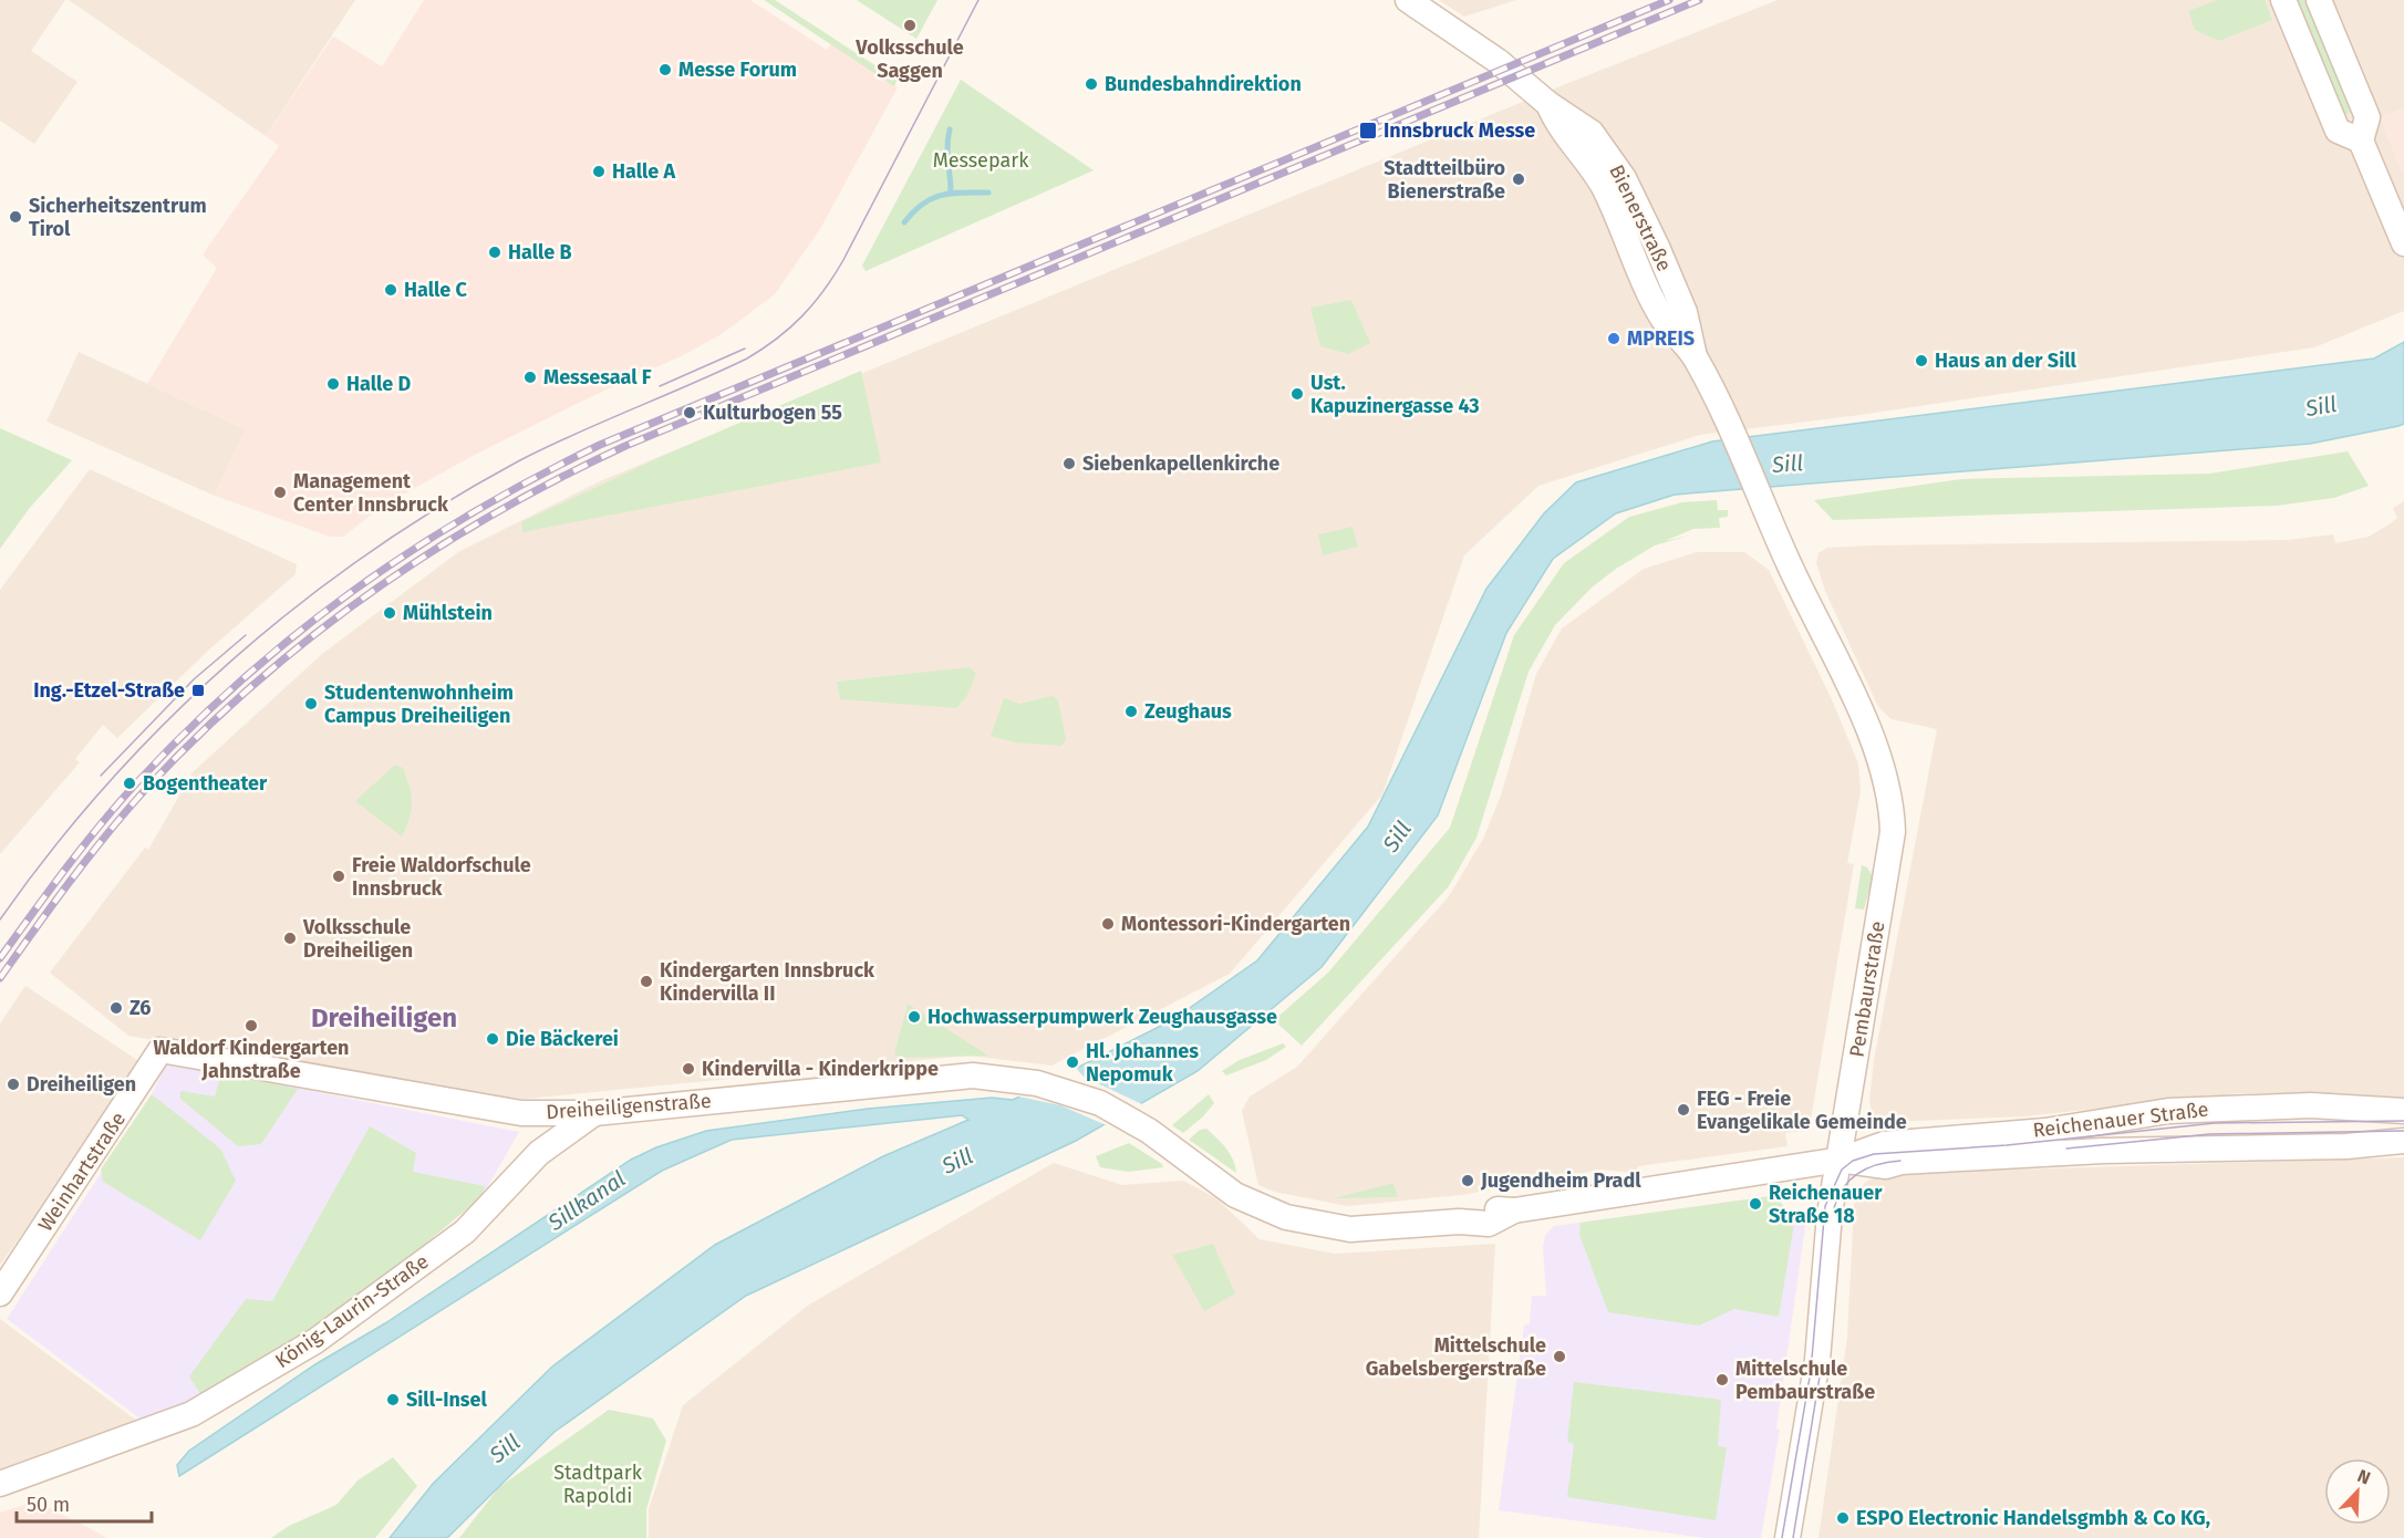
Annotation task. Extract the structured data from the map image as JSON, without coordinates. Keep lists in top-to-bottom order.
{
  "streets": {
    "street": [
      "Bienerstraße",
      "Pembaurstraße",
      "Dreiheiligenstraße",
      "Reichenauer Straße",
      "Weinhartstraße",
      "König-Laurin-Straße"
    ]
  },
  "crossings": [
    ["Bienerstraße", "Pembaurstraße"],
    ["Pembaurstraße", "Reichenauer Straße"],
    ["Dreiheiligenstraße", "Reichenauer Straße"],
    ["Dreiheiligenstraße", "Weinhartstraße"],
    ["Dreiheiligenstraße", "König-Laurin-Straße"]
  ],
  "districts": ["Dreiheiligen"],
  "water": ["Sill", "Sillkanal"],
  "parks": ["Messepark", "Stadtpark Rapoldi"],
  "places": {
    "other": [
      "Volksschule Saggen",
      "Messe Forum",
      "Bundesbahndirektion",
      "Halle A",
      "Stadtteilbüro Bienerstraße",
      "Sicherheitszentrum Tirol",
      "Halle B",
      "Halle C",
      "MPREIS",
      "Haus an der Sill",
      "Messesaal F",
      "Halle D",
      "Ust. Kapuzinergasse 43",
      "Kulturbogen 55",
      "Siebenkapellenkirche",
      "Management Center Innsbruck",
      "Mühlstein",
      "Studentenwohnheim Campus Dreiheiligen",
      "Zeughaus",
      "Bogentheater",
      "Freie Waldorfschule Innsbruck",
      "Montessori-Kindergarten",
      "Volksschule Dreiheiligen",
      "Kindergarten Innsbruck Kindervilla II",
      "Z6",
      "Hochwasserpumpwerk Zeughausgasse",
      "Waldorf Kindergarten Jahnstraße",
      "Die Bäckerei",
      "Hl. Johannes Nepomuk",
      "Kindervilla - Kinderkrippe",
      "Dreiheiligen",
      "FEG - Freie Evangelikale Gemeinde",
      "Jugendheim Pradl",
      "Reichenauer Straße 18",
      "Mittelschule Gabelsbergerstraße",
      "Mittelschule Pembaurstraße",
      "Sill-Insel",
      "ESPO Electronic Handelsgmbh & Co KG,"
    ],
    "transit": ["Innsbruck Messe", "Ing.-Etzel-Straße"]
  },
  "scale_bar": "50 m",
  "north": "top right"
}
